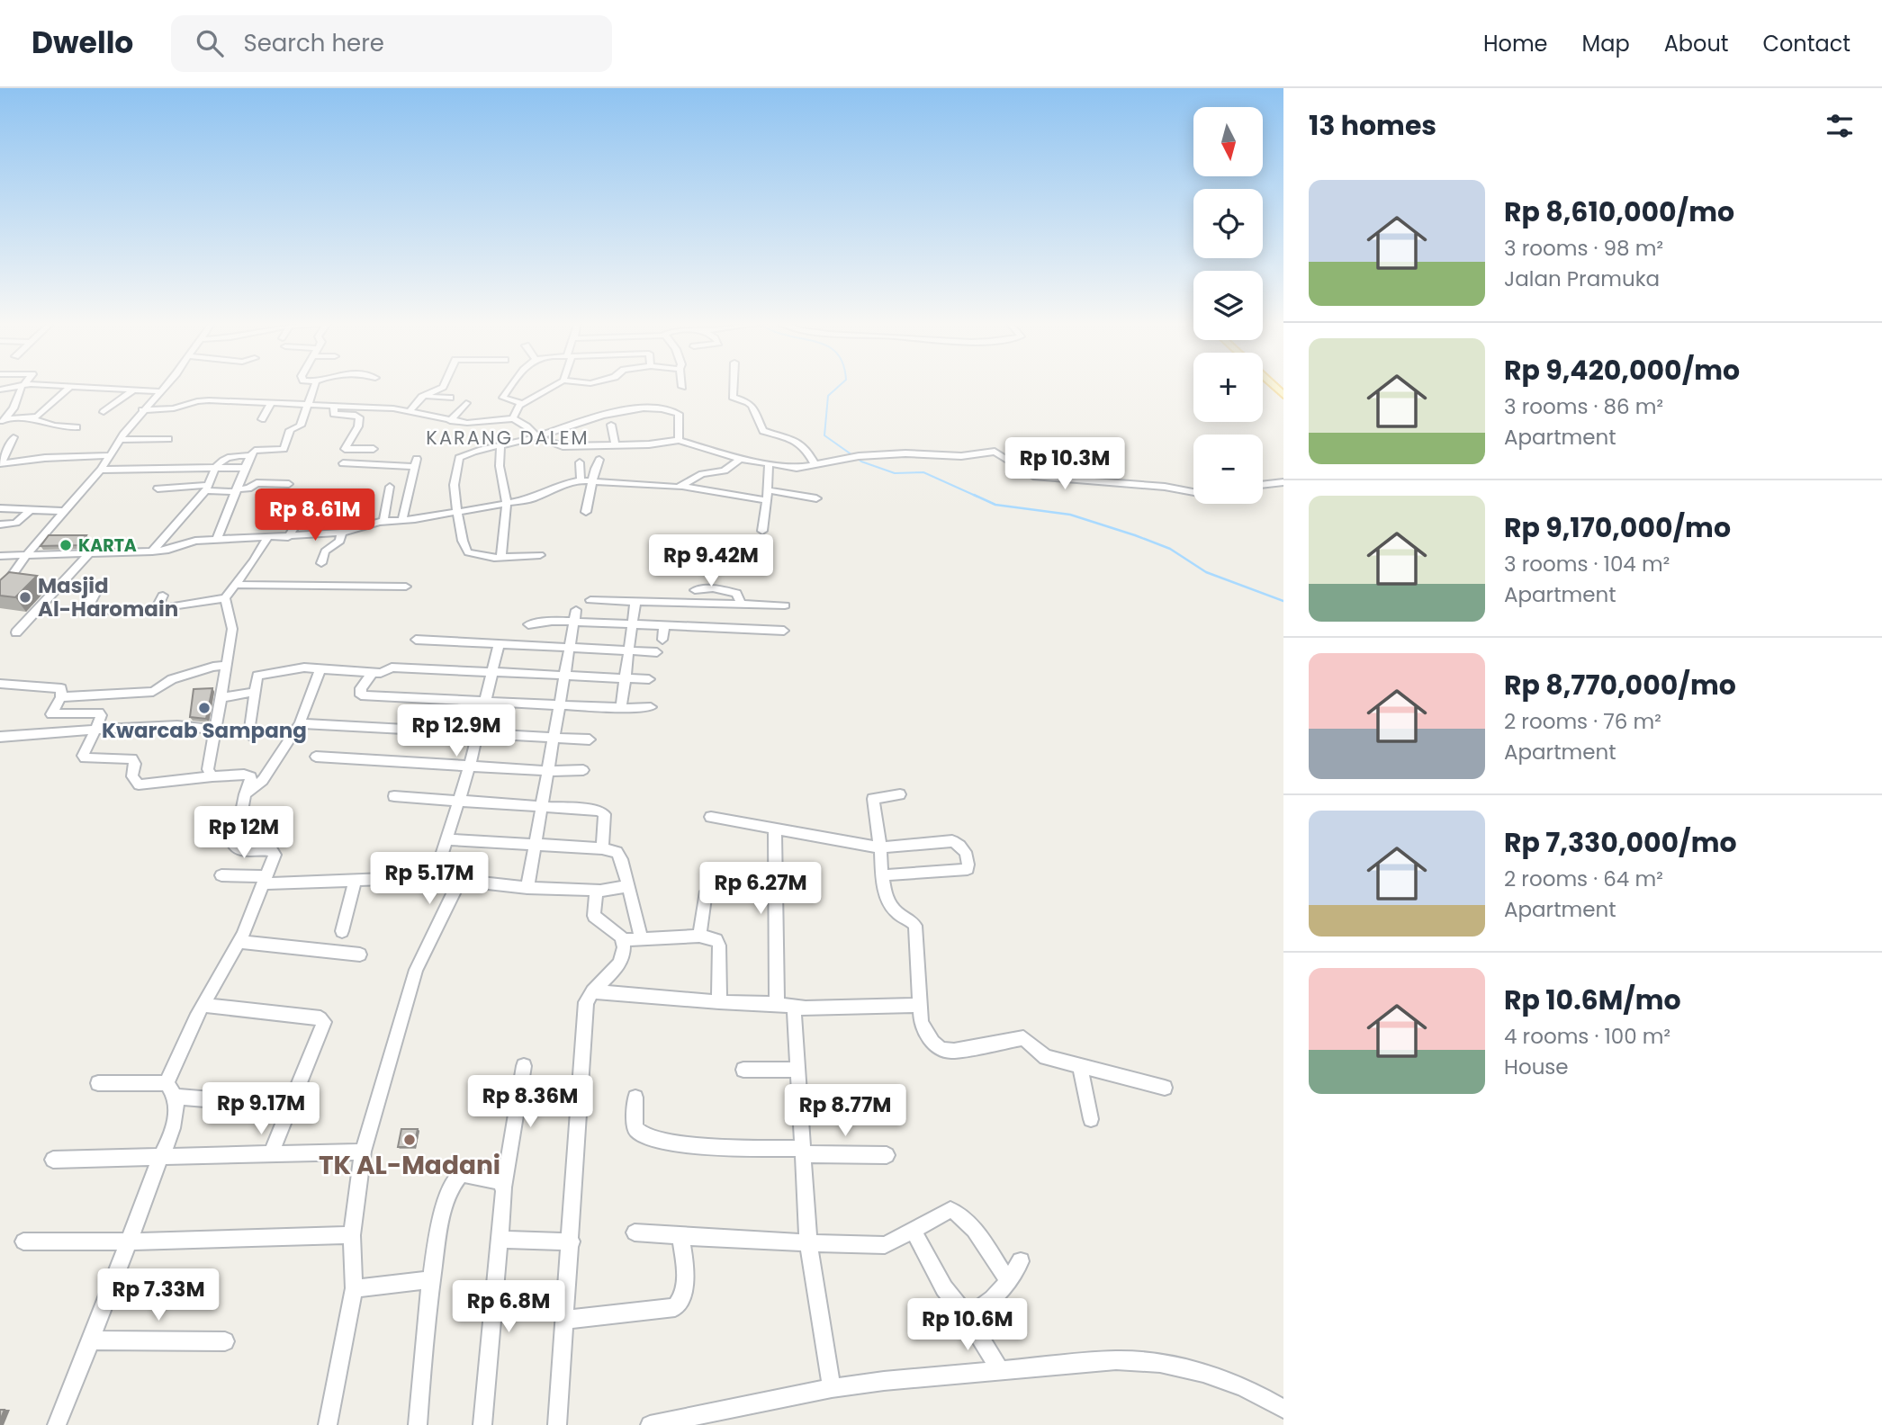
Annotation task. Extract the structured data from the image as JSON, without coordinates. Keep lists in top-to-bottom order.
{
  "districts": ["KARANG DALEM"],
  "places": [
    "KARTA",
    "Masjid Al-Haromain",
    "Kwarcab Sampang",
    "TK AL-Madani"
  ],
  "north": "bottom",
  "page": {
    "header": "Dwello",
    "search": "Search here",
    "nav": [
      "Home",
      "Map",
      "About",
      "Contact"
    ],
    "heading": "13 homes",
    "map_buttons": ["+", "−"],
    "list": [
      {
        "name": "Rp 8,610,000/mo",
        "note": "3 rooms · 98 m² · Jalan Pramuka"
      },
      {
        "name": "Rp 9,420,000/mo",
        "note": "3 rooms · 86 m² · Apartment"
      },
      {
        "name": "Rp 9,170,000/mo",
        "note": "3 rooms · 104 m² · Apartment"
      },
      {
        "name": "Rp 8,770,000/mo",
        "note": "2 rooms · 76 m² · Apartment"
      },
      {
        "name": "Rp 7,330,000/mo",
        "note": "2 rooms · 64 m² · Apartment"
      },
      {
        "name": "Rp 10.6M/mo",
        "note": "4 rooms · 100 m² · House"
      }
    ],
    "price": [
      "Rp 10.3M",
      "Rp 8.61M",
      "Rp 9.42M",
      "Rp 12.9M",
      "Rp 12M",
      "Rp 5.17M",
      "Rp 6.27M",
      "Rp 8.36M",
      "Rp 9.17M",
      "Rp 8.77M",
      "Rp 7.33M",
      "Rp 6.8M",
      "Rp 10.6M"
    ]
  }
}
